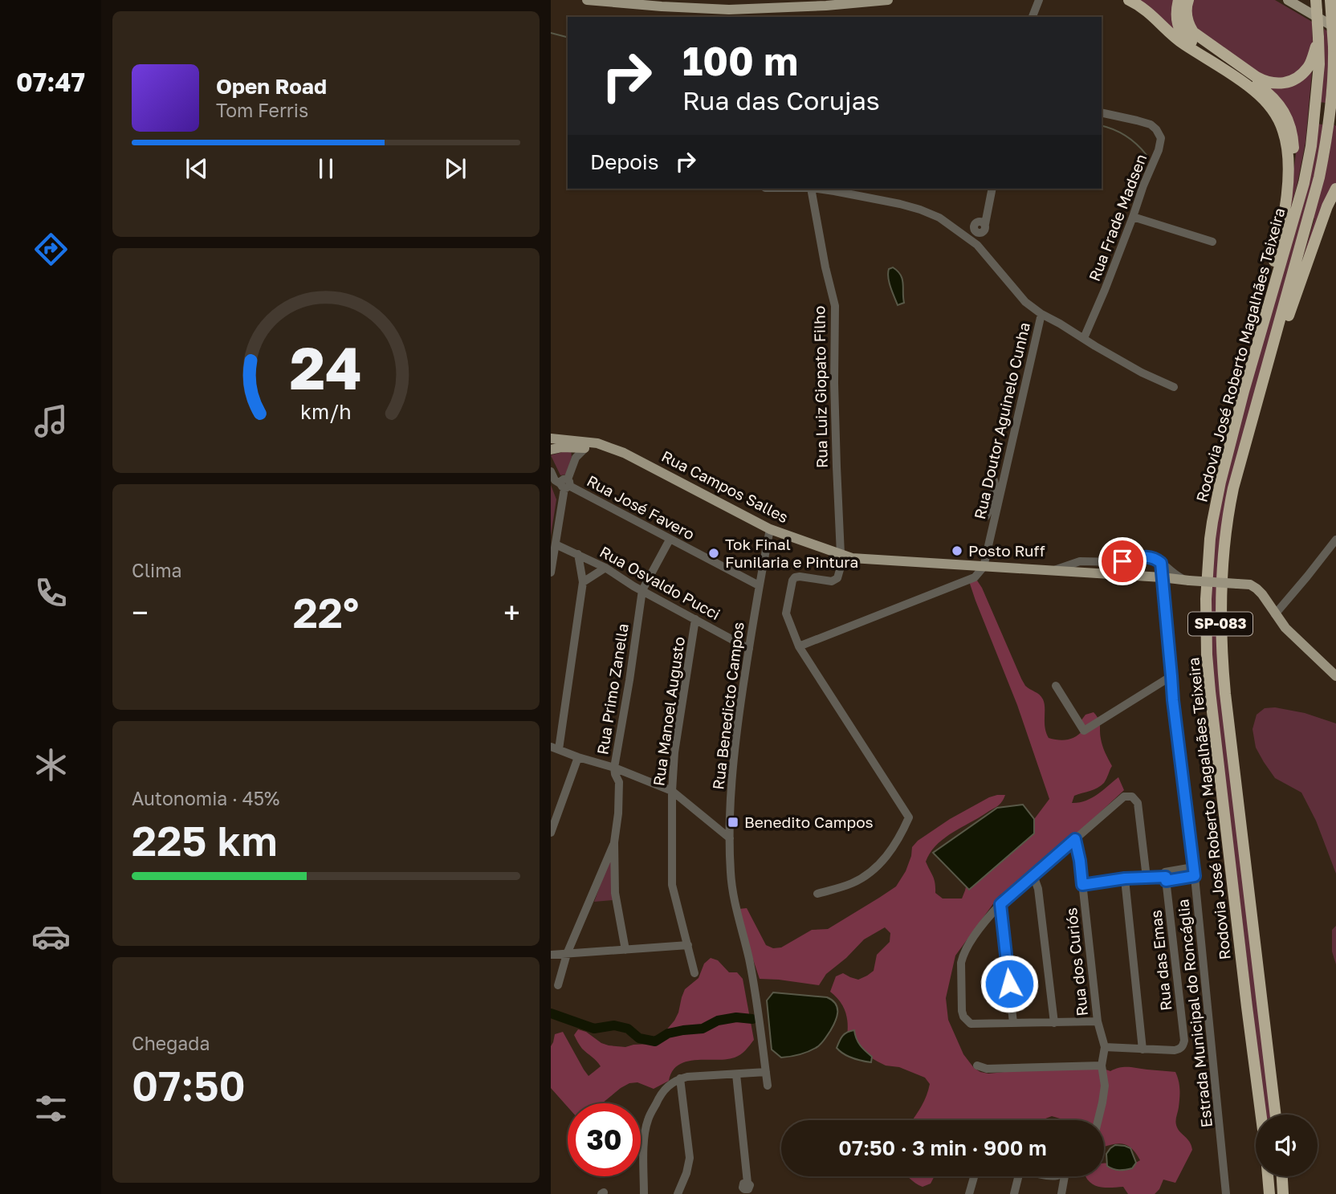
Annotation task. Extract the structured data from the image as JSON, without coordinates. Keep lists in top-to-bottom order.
{
  "streets": {
    "highway": ["Rodovia José Roberto Magalhães Teixeira", "SP-083"],
    "main road": ["Rua Campos Salles"],
    "street": [
      "Rua Frade Madsen",
      "Rua Luiz Giopato Filho",
      "Rua Doutor Aguinelo Cunha",
      "Rua José Favero",
      "Rua Osvaldo Pucci",
      "Rua Primo Zanella",
      "Rua Benedicto Campos",
      "Rua Manoel Augusto",
      "Rua das Emas",
      "Rua dos Curiós",
      "Estrada Municipal do Roncáglia"
    ]
  },
  "crossings": [
    ["Rua Luiz Giopato Filho", "Rua Campos Salles"],
    ["Rua Doutor Aguinelo Cunha", "Rua Campos Salles"],
    ["Rua Campos Salles", "Rua Benedicto Campos"],
    ["Rua Campos Salles", "Estrada Municipal do Roncáglia"],
    ["Rua José Favero", "Rua Primo Zanella"],
    ["Rua José Favero", "Rua Benedicto Campos"],
    ["Rua Osvaldo Pucci", "Rua Primo Zanella"],
    ["Rua Osvaldo Pucci", "Rua Benedicto Campos"],
    ["Rua Osvaldo Pucci", "Rua Manoel Augusto"]
  ],
  "places": {
    "other": ["Posto Ruff", "Tok Final Funilaria e Pintura"],
    "transit": ["Benedito Campos"]
  },
  "page": {
    "tabs": "07:47",
    "turn": ["100 m", "Rua das Corujas"],
    "song": ["Open Road", "Tom Ferris"],
    "then": "Depois",
    "tile": [
      "Clima",
      ["Autonomia · 45%", "225 km"],
      ["Chegada", "07:50"]
    ],
    "heat": ["−", "22°", "+"],
    "limit": "30",
    "trip": "07:50 · 3 min · 900 m",
    "gauge": ["24", "km/h"]
  }
}
